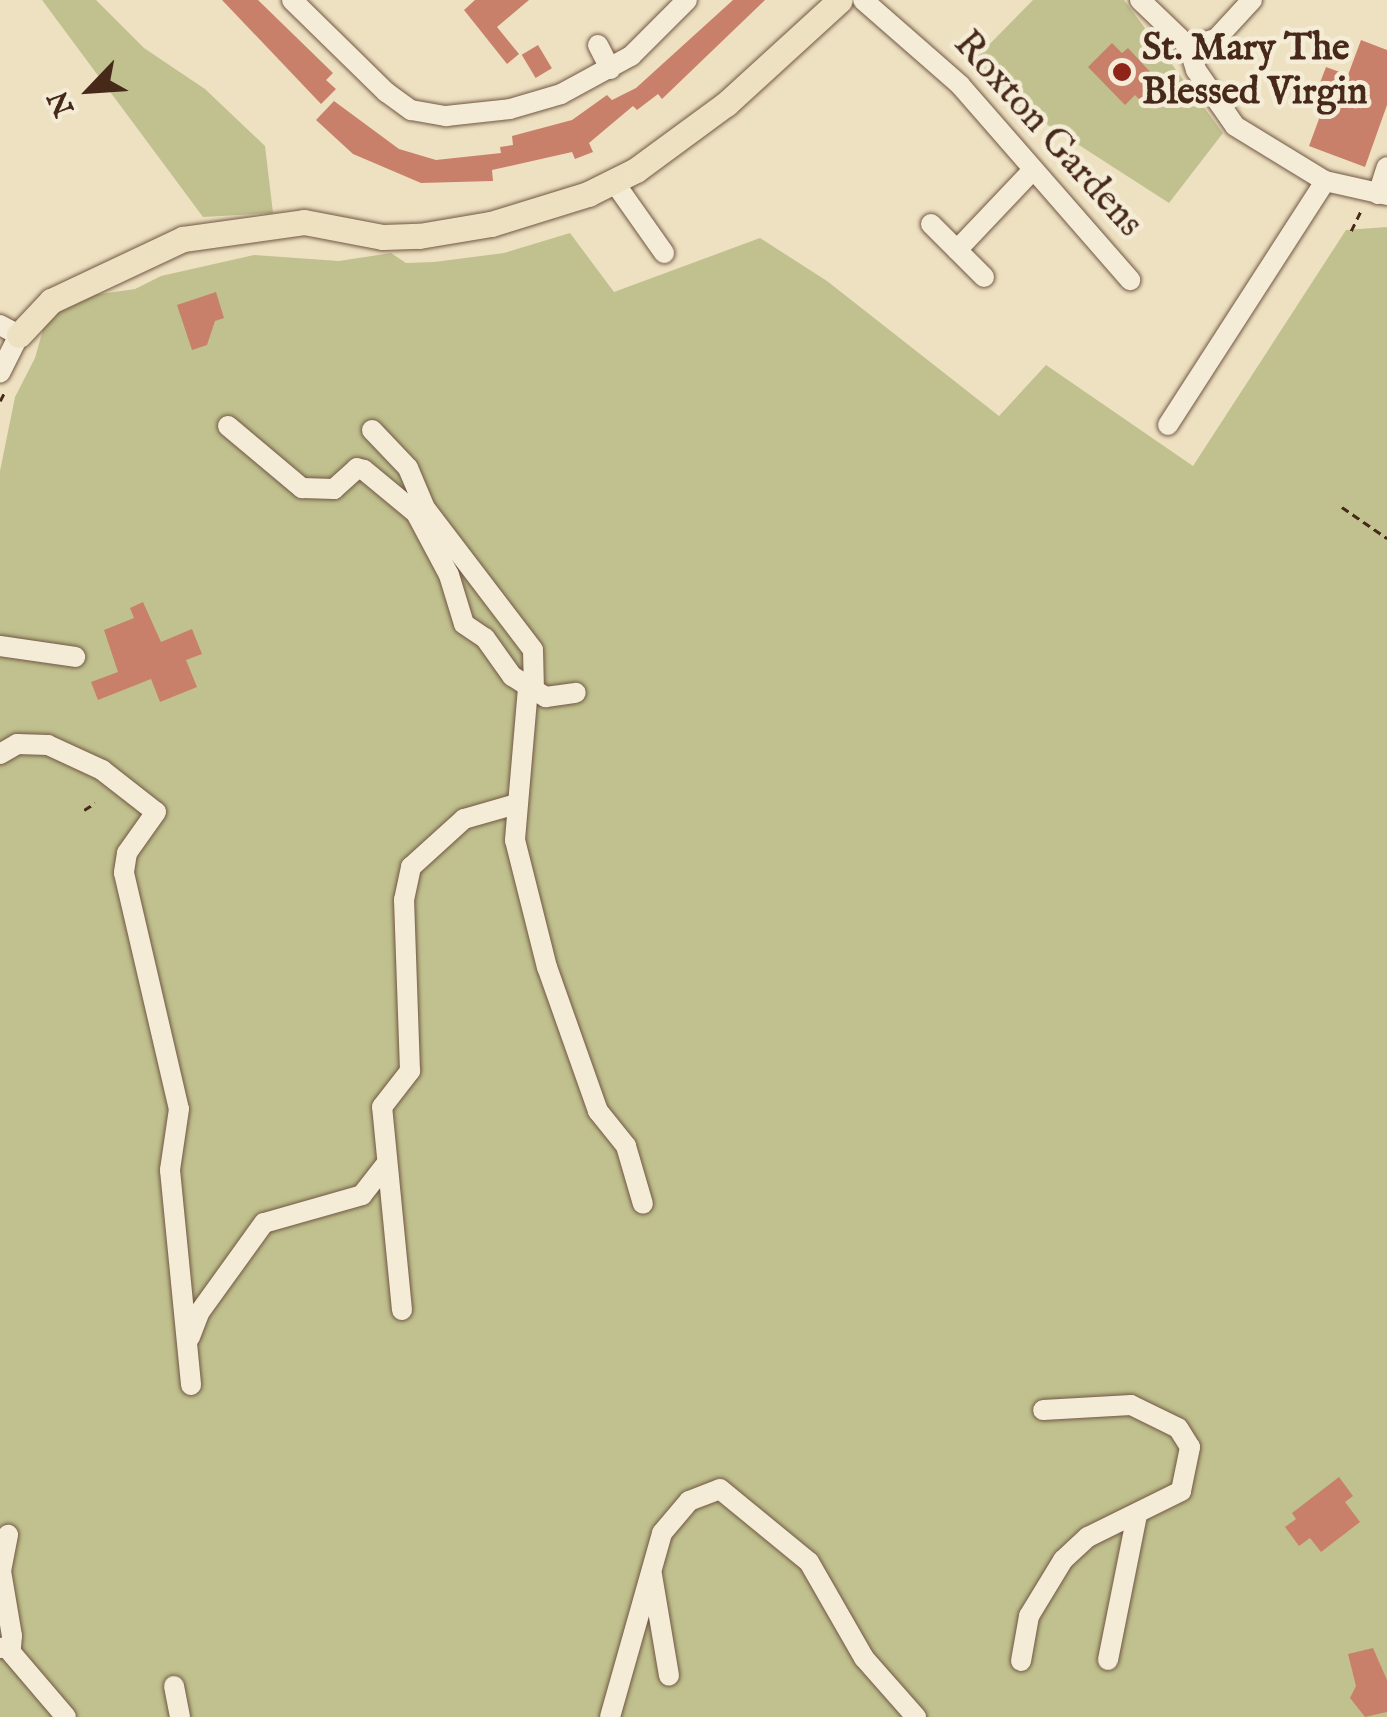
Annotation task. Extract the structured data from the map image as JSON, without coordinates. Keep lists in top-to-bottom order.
{
  "streets": {
    "street": ["Roxton Gardens"]
  },
  "places": ["St. Mary The Blessed Virgin"],
  "north": "bottom left"
}
